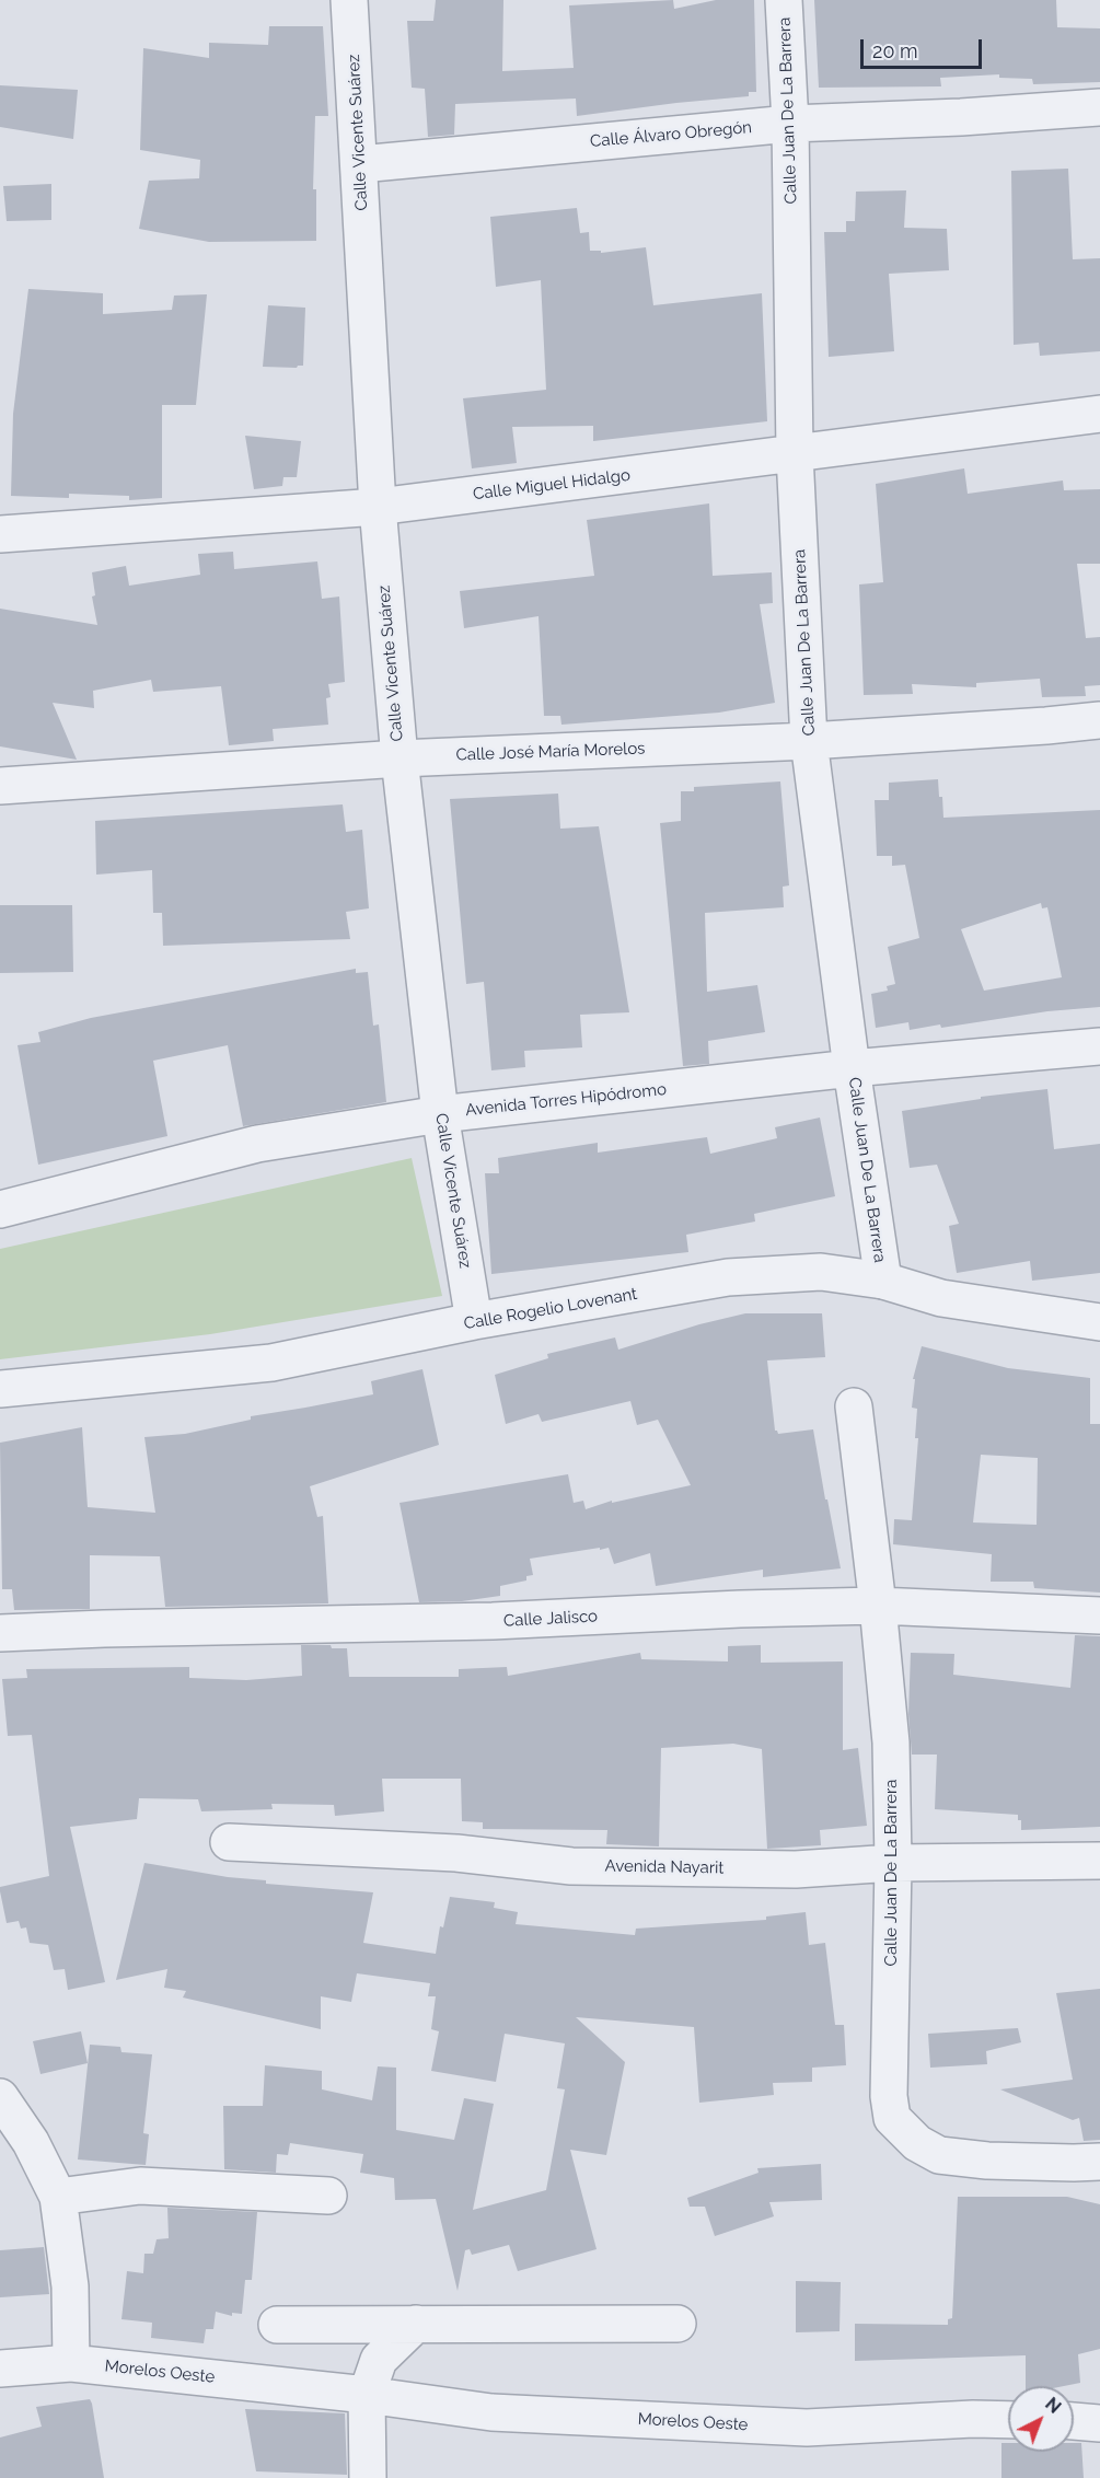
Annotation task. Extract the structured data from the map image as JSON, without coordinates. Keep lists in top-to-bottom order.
{
  "streets": {
    "street": [
      "Calle Juan De La Barrera",
      "Calle Vicente Suárez",
      "Calle Álvaro Obregón",
      "Calle Miguel Hidalgo",
      "Calle José María Morelos",
      "Avenida Torres Hipódromo",
      "Calle Rogelio Lovenant",
      "Calle Jalisco",
      "Avenida Nayarit",
      "Morelos Oeste"
    ]
  },
  "crossings": [
    ["Calle Juan De La Barrera", "Calle Álvaro Obregón"],
    ["Calle Juan De La Barrera", "Calle Miguel Hidalgo"],
    ["Calle Juan De La Barrera", "Calle José María Morelos"],
    ["Calle Juan De La Barrera", "Avenida Torres Hipódromo"],
    ["Calle Juan De La Barrera", "Calle Rogelio Lovenant"],
    ["Calle Juan De La Barrera", "Calle Jalisco"],
    ["Calle Juan De La Barrera", "Avenida Nayarit"],
    ["Calle Vicente Suárez", "Calle Álvaro Obregón"],
    ["Calle Vicente Suárez", "Calle Miguel Hidalgo"],
    ["Calle Vicente Suárez", "Calle José María Morelos"],
    ["Calle Vicente Suárez", "Avenida Torres Hipódromo"],
    ["Calle Vicente Suárez", "Calle Rogelio Lovenant"]
  ],
  "scale_bar": "20 m",
  "north": "top right"
}
